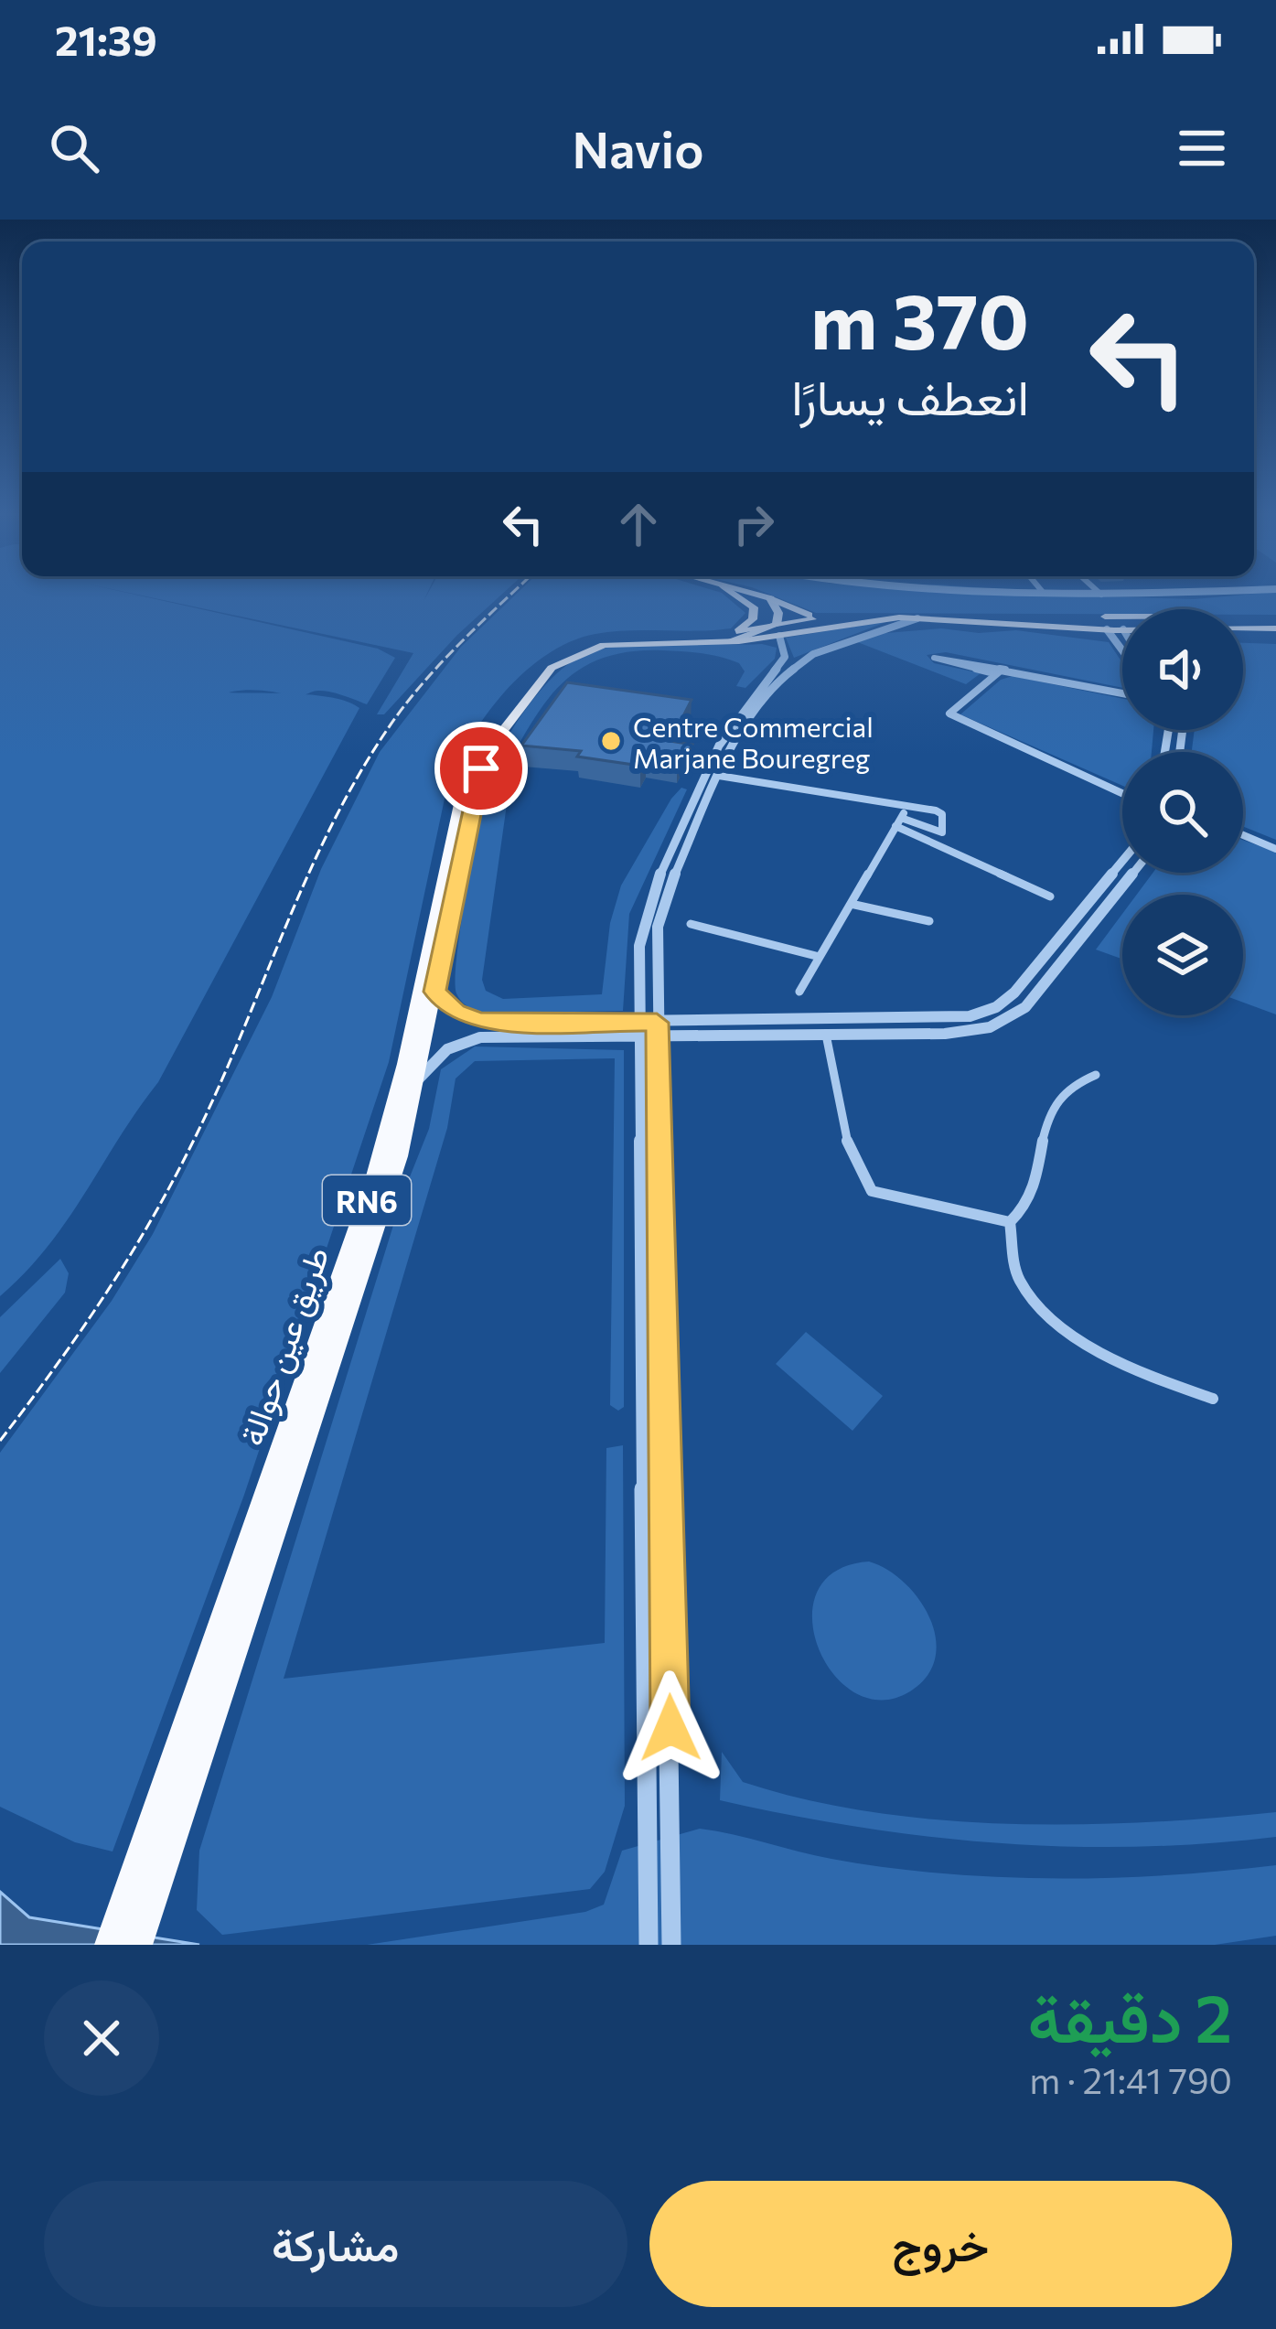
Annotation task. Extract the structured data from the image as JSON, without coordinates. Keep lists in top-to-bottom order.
{
  "streets": {
    "highway": ["RN6", "طريق عين حوالة"]
  },
  "crossings": [
    ["RN6", "طريق عين حوالة"]
  ],
  "places": ["Centre Commercial Marjane Bouregreg"],
  "page": {
    "status": "21:39",
    "header": "Navio",
    "turn": ["370 m", "انعطف يسارًا"],
    "heading": ["2 دقيقة", "790 m · 21:41"],
    "buttons": ["خروج", "مشاركة"]
  }
}
